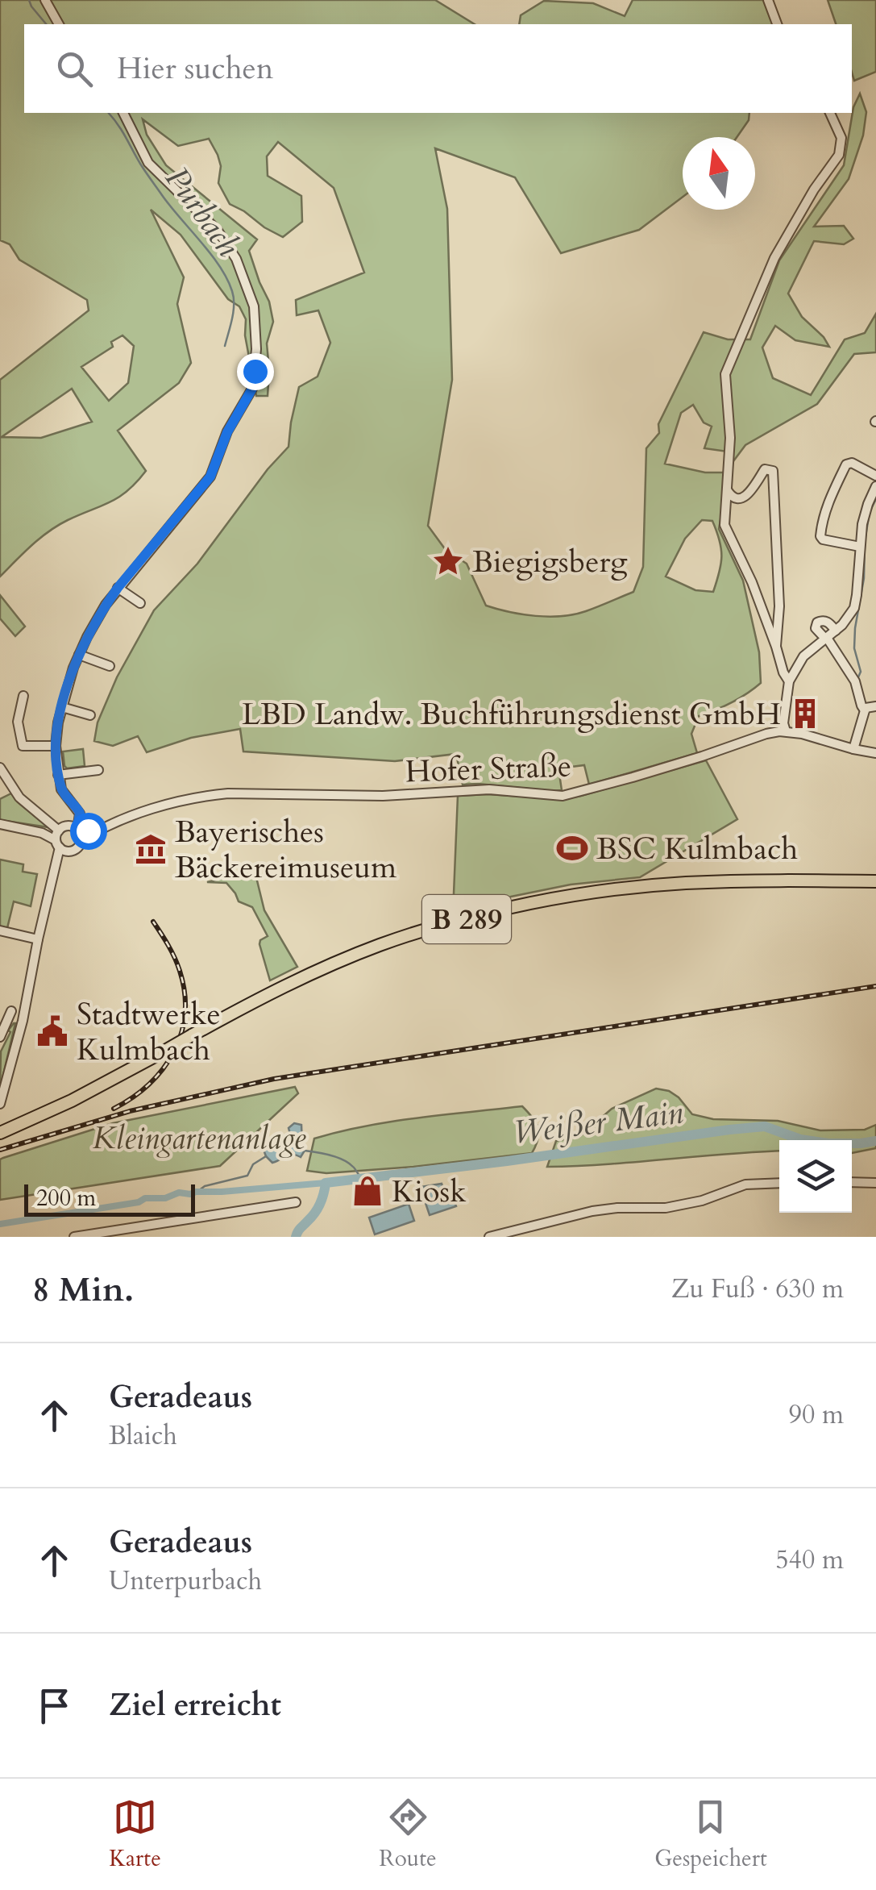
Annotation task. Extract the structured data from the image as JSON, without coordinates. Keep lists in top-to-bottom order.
{
  "streets": {
    "highway": ["B 289"],
    "street": ["Hofer Straße"]
  },
  "water": ["Purbach", "Weißer Main"],
  "parks": ["Kleingartenanlage"],
  "places": {
    "place": ["Biegigsberg"],
    "building": ["LBD Landw. Buchführungsdienst GmbH"],
    "sports": ["BSC Kulmbach"],
    "museum": ["Bayerisches Bäckereimuseum"],
    "public building": ["Stadtwerke Kulmbach"],
    "shop": ["Kiosk"]
  },
  "scale_bar": "200 m",
  "north": "top",
  "page": {
    "search": "Hier suchen",
    "scale": "200 m",
    "heading": ["8 Min.", "Zu Fuß · 630 m"],
    "list": [
      ["Geradeaus", "Blaich", "90 m"],
      ["Geradeaus", "Unterpurbach", "540 m"],
      "Ziel erreicht"
    ],
    "nav": ["Karte", "Route", "Gespeichert"]
  }
}
